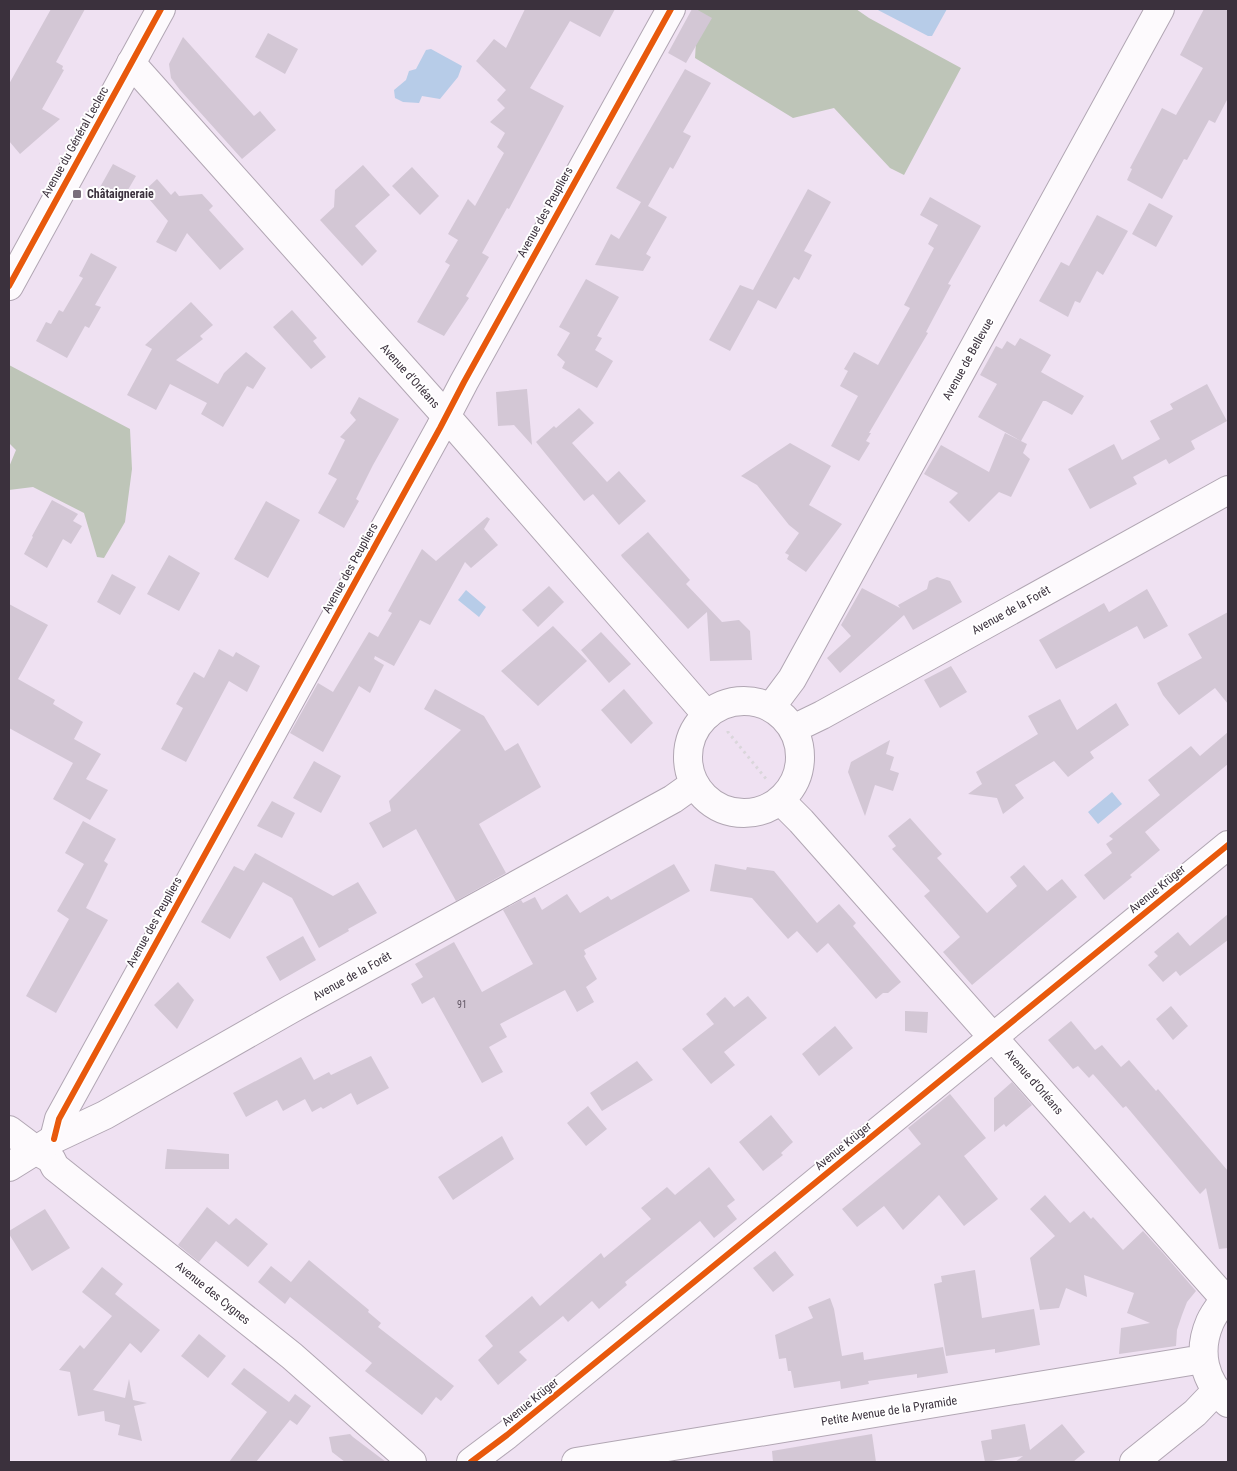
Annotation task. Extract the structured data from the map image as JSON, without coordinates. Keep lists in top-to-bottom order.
{
  "streets": {
    "street": [
      "Avenue du Général Leclerc",
      "Avenue des Peupliers",
      "Avenue de Bellevue",
      "Avenue d'Orléans",
      "Avenue de la Forêt",
      "Avenue Krüger",
      "Avenue des Cygnes",
      "Petite Avenue de la Pyramide"
    ]
  },
  "crossings": [
    ["Avenue du Général Leclerc", "Avenue d'Orléans"],
    ["Avenue des Peupliers", "Avenue d'Orléans"],
    ["Avenue des Peupliers", "Avenue de la Forêt"],
    ["Avenue des Peupliers", "Avenue des Cygnes"],
    ["Avenue d'Orléans", "Avenue Krüger"],
    ["Avenue de la Forêt", "Avenue des Cygnes"]
  ],
  "places": {
    "transit": ["Châtaigneraie"]
  },
  "house_numbers": ["91"]
}
